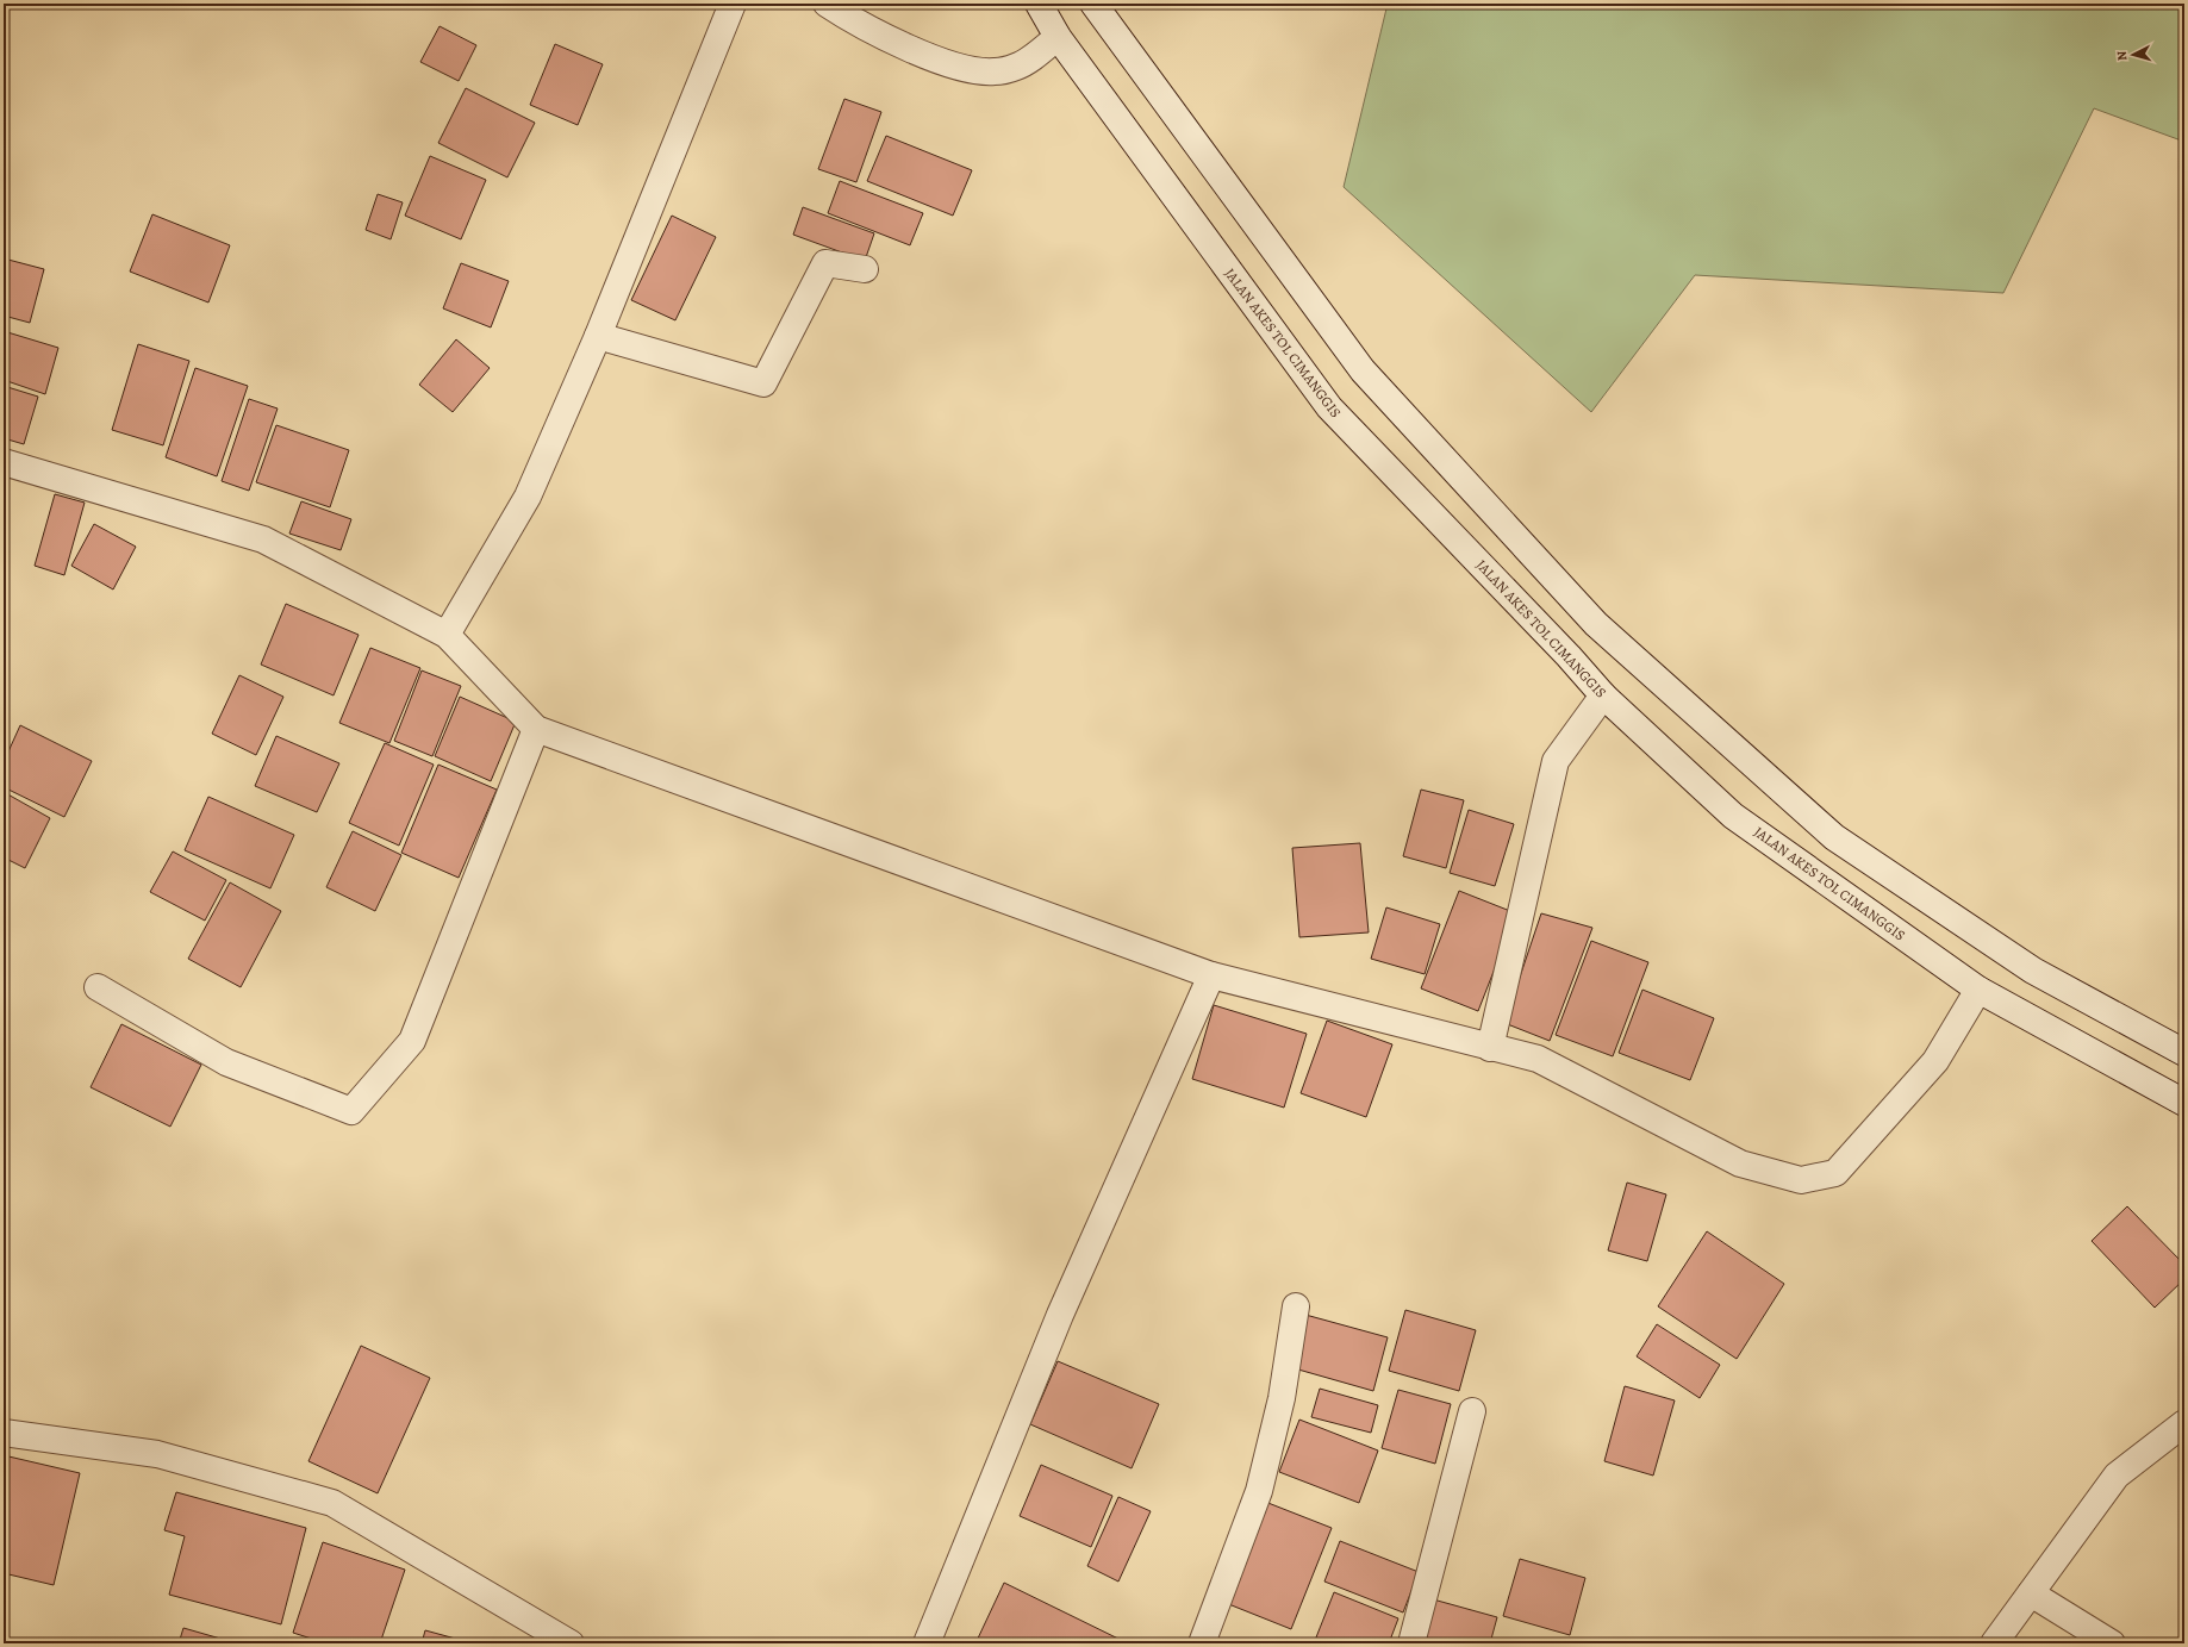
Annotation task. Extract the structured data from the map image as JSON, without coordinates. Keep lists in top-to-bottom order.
{
  "streets": {
    "street": ["JALAN AKES TOL CIMANGGIS"]
  },
  "north": "left"
}
